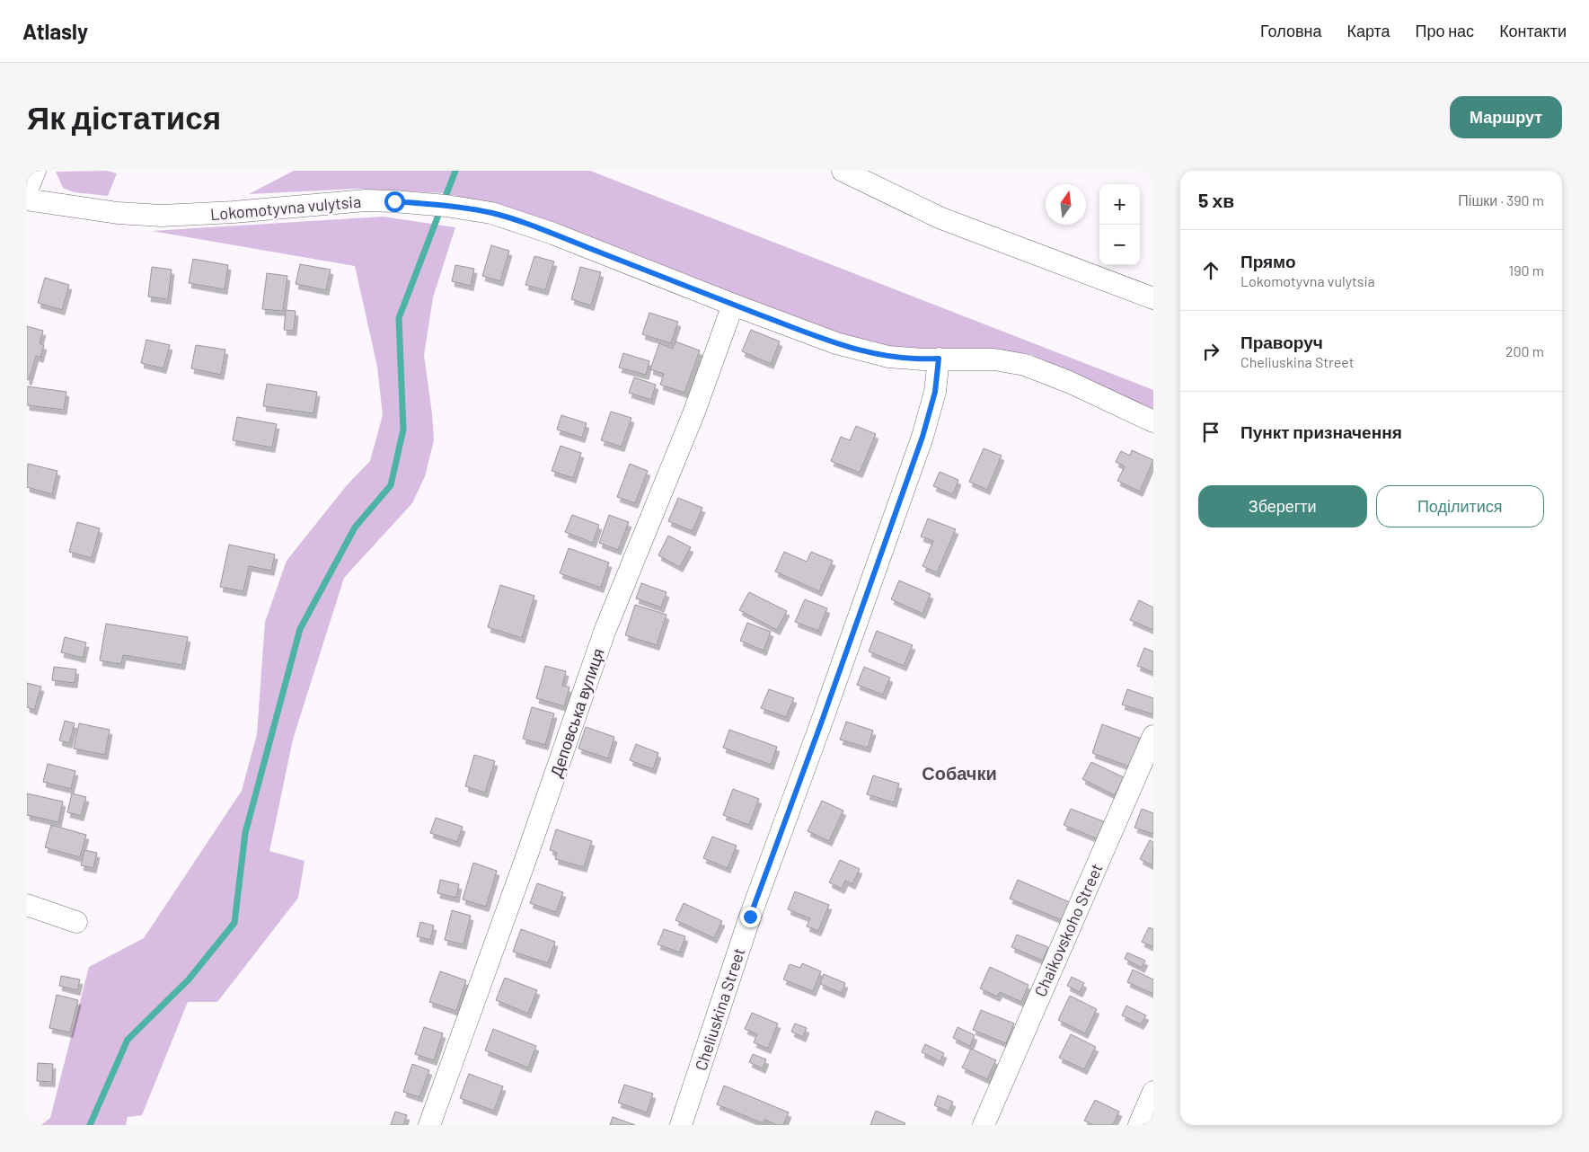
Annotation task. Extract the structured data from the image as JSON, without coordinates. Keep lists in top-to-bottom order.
{
  "streets": {
    "street": [
      "Lokomotyvna vulytsia",
      "Деповська вулиця",
      "Chaikovskoho Street",
      "Cheliuskina Street"
    ]
  },
  "crossings": [
    ["Lokomotyvna vulytsia", "Деповська вулиця"],
    ["Lokomotyvna vulytsia", "Cheliuskina Street"]
  ],
  "districts": ["Собачки"],
  "north": "top",
  "page": {
    "header": "Atlasly",
    "nav": [
      "Головна",
      "Карта",
      "Про нас",
      "Контакти"
    ],
    "buttons": [
      "Маршрут",
      ["Зберегти", "Поділитися"]
    ],
    "title": "Як дістатися",
    "heading": ["5 хв", "Пішки · 390 m"],
    "map_buttons": ["+", "−"],
    "list": [
      ["Прямо", "Lokomotyvna vulytsia", "190 m"],
      ["Праворуч", "Cheliuskina Street", "200 m"],
      "Пункт призначення"
    ]
  }
}
